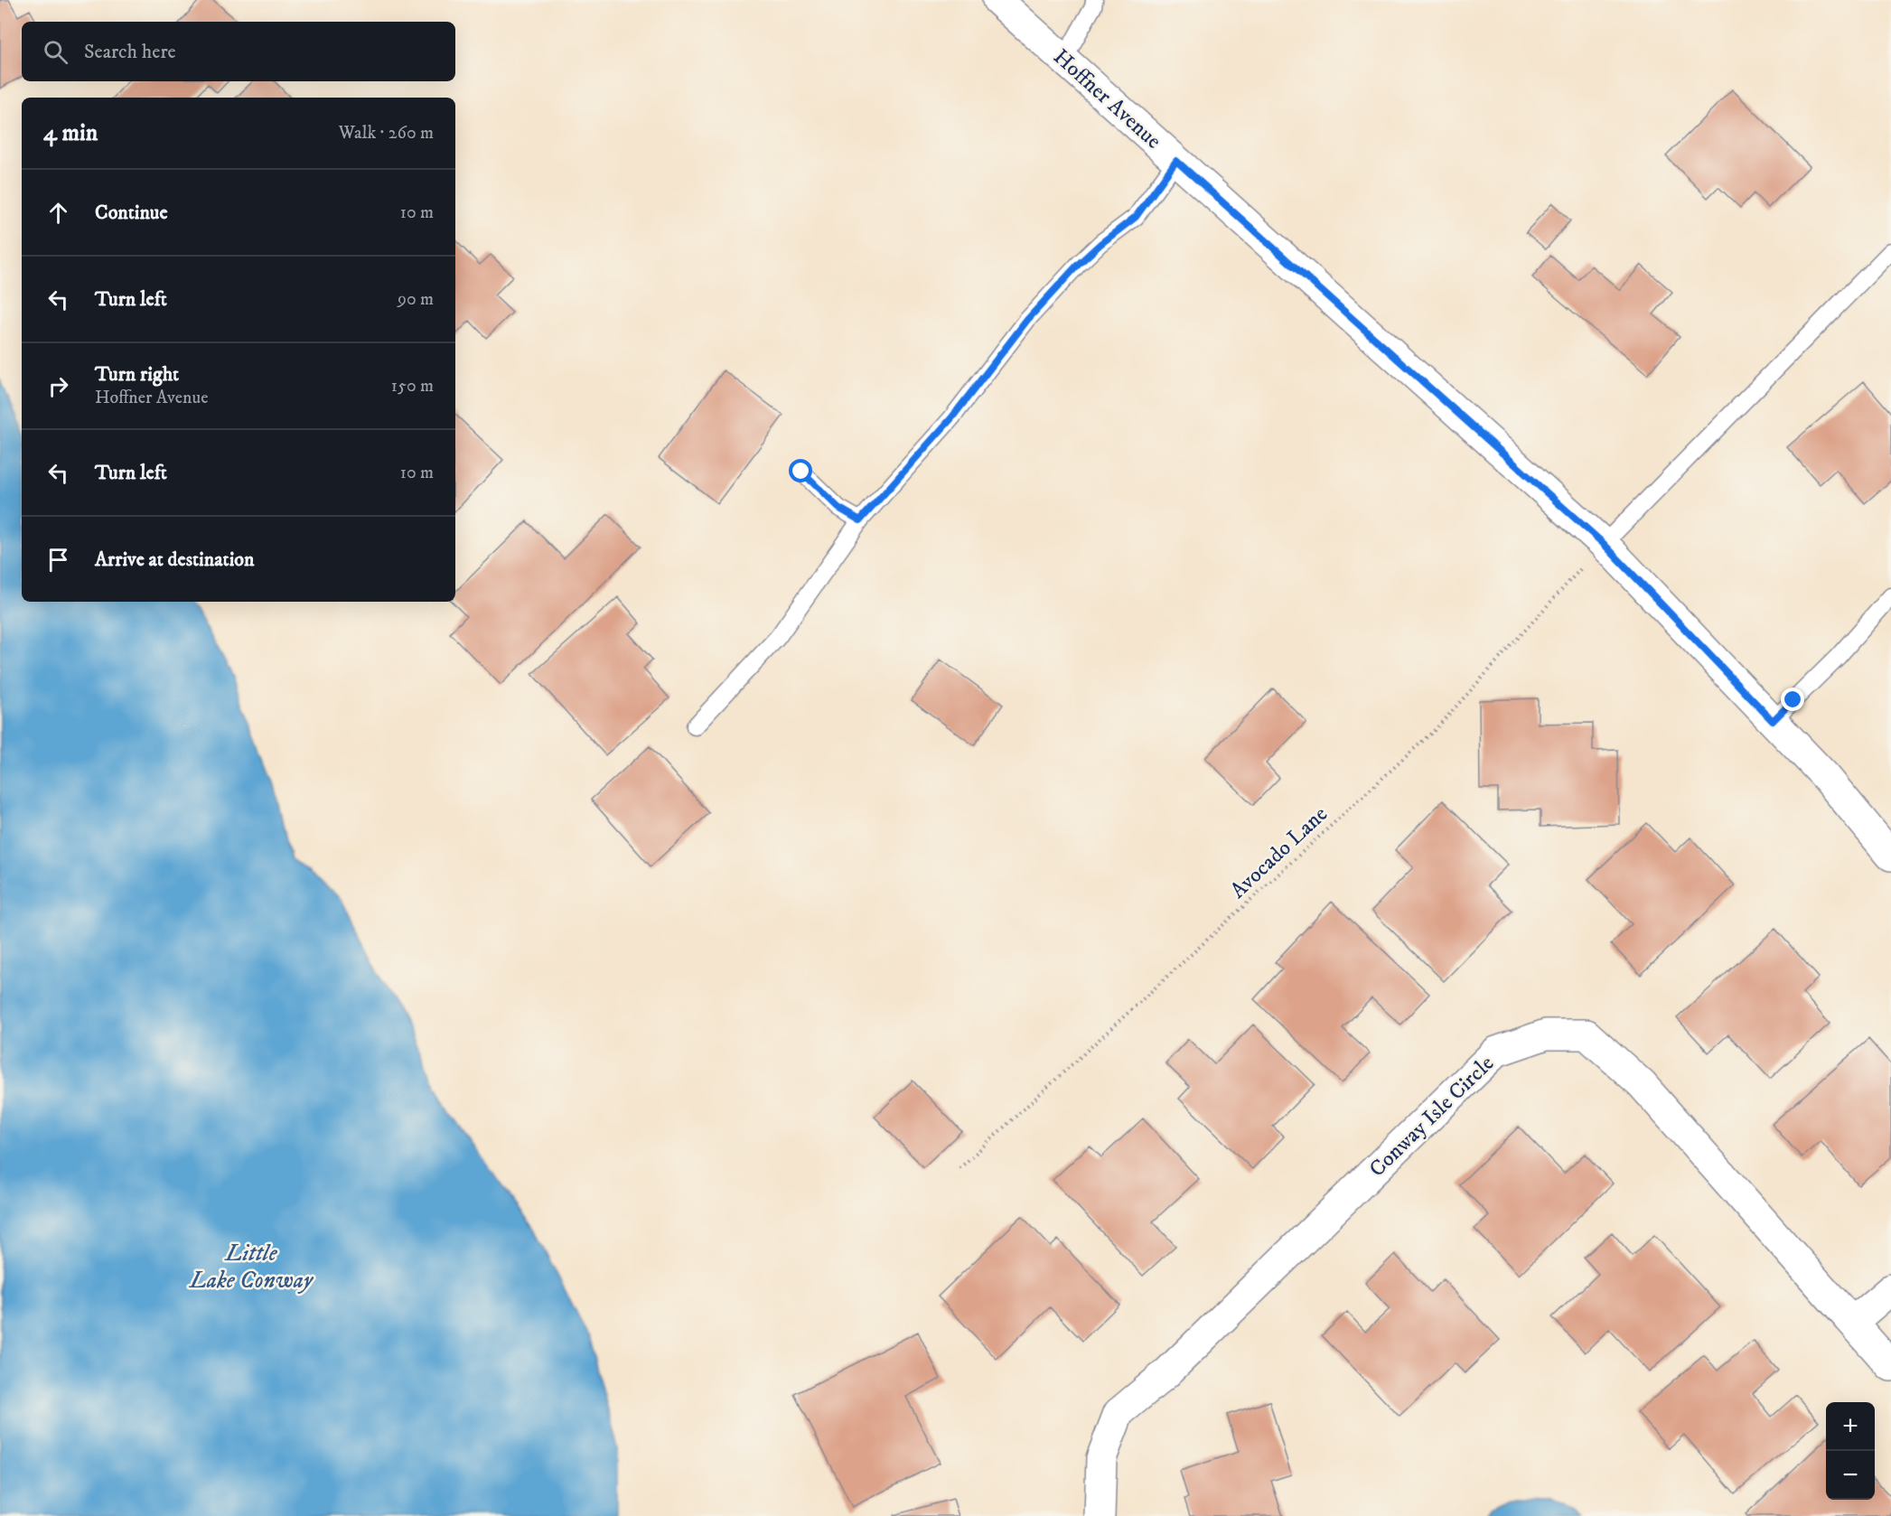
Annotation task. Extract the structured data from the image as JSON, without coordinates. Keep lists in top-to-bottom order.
{
  "streets": {
    "main road": ["Hoffner Avenue", "Conway Isle Circle"],
    "path": ["Avocado Lane"]
  },
  "crossings": [
    ["Hoffner Avenue", "Avocado Lane"]
  ],
  "water": ["Little Lake Conway"],
  "page": {
    "search": "Search here",
    "heading": ["4 min", "Walk · 260 m"],
    "list": [
      ["Continue", "10 m"],
      ["Turn left", "90 m"],
      ["Turn right", "Hoffner Avenue", "150 m"],
      ["Turn left", "10 m"],
      "Arrive at destination"
    ],
    "map_buttons": ["+", "−"]
  }
}
